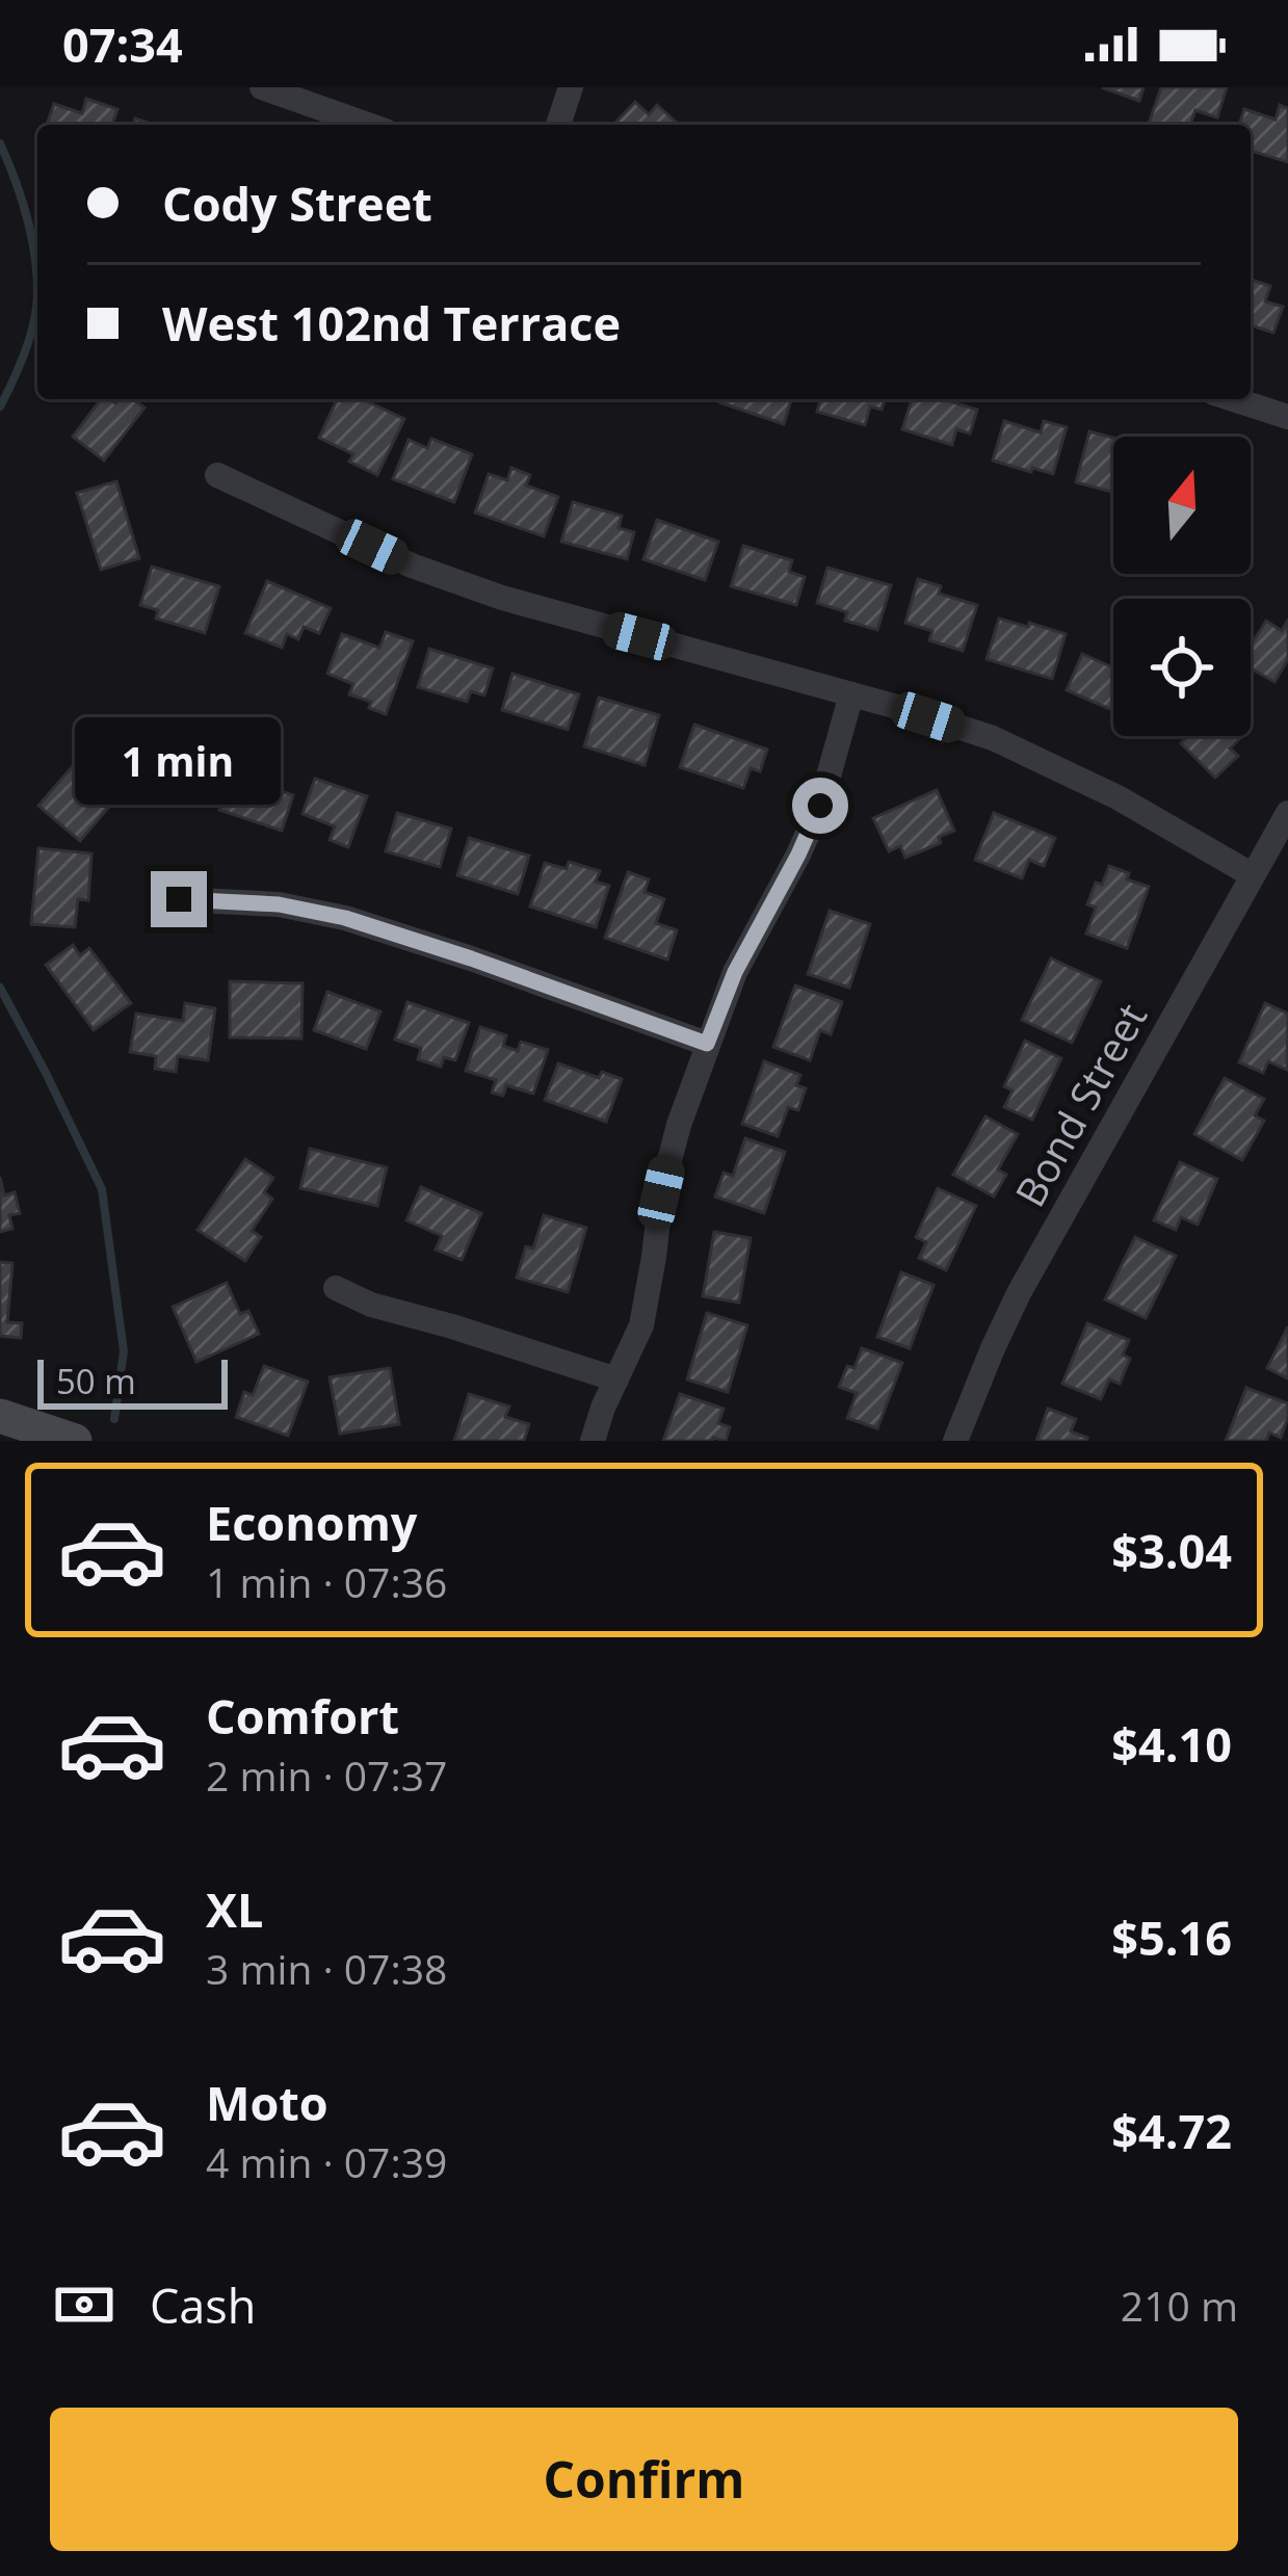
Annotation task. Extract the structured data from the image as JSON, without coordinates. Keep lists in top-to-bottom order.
{
  "streets": {
    "street": ["Bond Street"]
  },
  "scale_bar": "50 m",
  "north": "top",
  "page": {
    "status": "07:34",
    "banner": ["Cody Street", "West 102nd Terrace"],
    "bubble": "1 min",
    "scale": "50 m",
    "list": [
      {
        "name": "Economy",
        "note": "1 min · 07:36",
        "value": "$3.04"
      },
      {
        "name": "Comfort",
        "note": "2 min · 07:37",
        "value": "$4.10"
      },
      {
        "name": "XL",
        "note": "3 min · 07:38",
        "value": "$5.16"
      },
      {
        "name": "Moto",
        "note": "4 min · 07:39",
        "value": "$4.72"
      }
    ],
    "pay": ["Cash", "210 m"],
    "buttons": "Confirm"
  }
}
